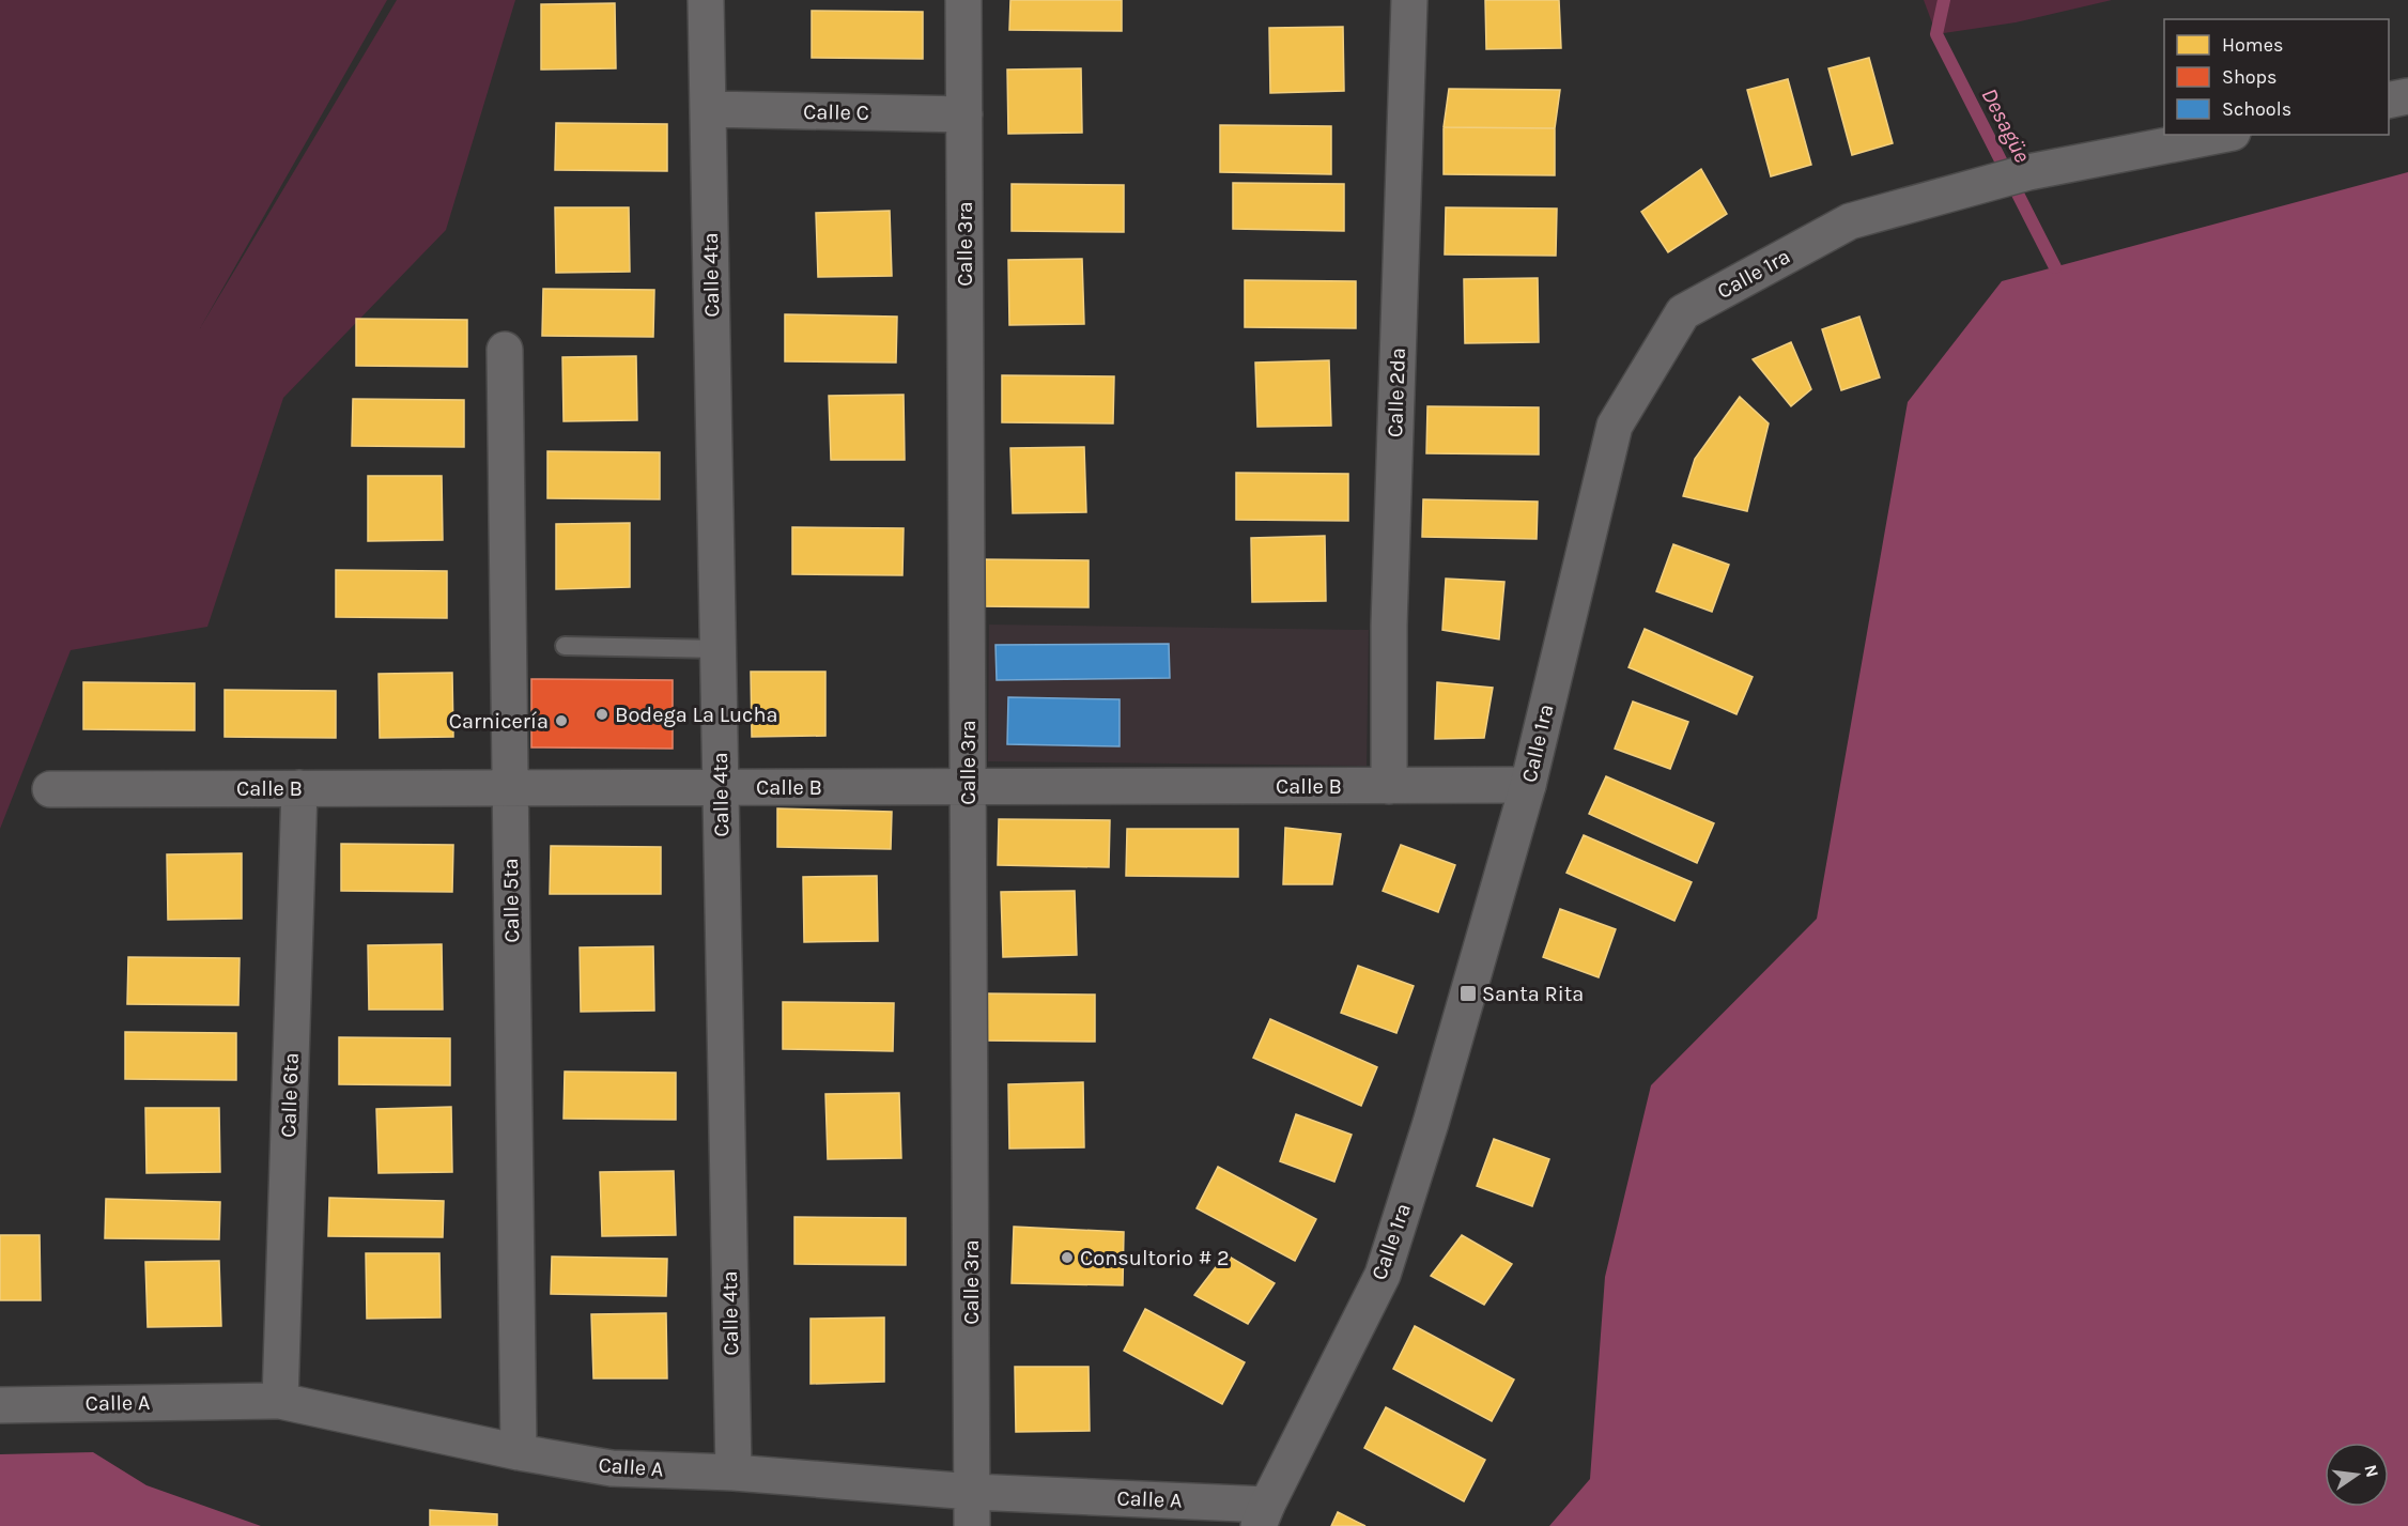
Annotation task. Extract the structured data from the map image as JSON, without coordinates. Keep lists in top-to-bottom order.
{
  "streets": {
    "street": [
      "Calle C",
      "Calle 3ra",
      "Calle 1ra",
      "Calle 4ta",
      "Calle 2da",
      "Calle B",
      "Calle 5ta",
      "Calle 6ta",
      "Calle A"
    ]
  },
  "crossings": [
    ["Calle C", "Calle 3ra"],
    ["Calle C", "Calle 4ta"],
    ["Calle 3ra", "Calle B"],
    ["Calle 3ra", "Calle A"],
    ["Calle 1ra", "Calle B"],
    ["Calle 1ra", "Calle A"],
    ["Calle 4ta", "Calle B"],
    ["Calle 4ta", "Calle A"],
    ["Calle 2da", "Calle B"],
    ["Calle B", "Calle 5ta"],
    ["Calle B", "Calle 6ta"],
    ["Calle 5ta", "Calle A"],
    ["Calle 6ta", "Calle A"]
  ],
  "water": ["Desagüe"],
  "places": {
    "other": ["Bodega La Lucha", "Carnicería", "Consultorio # 2"],
    "transit": ["Santa Rita"]
  },
  "legend": ["Homes", "Shops", "Schools"],
  "north": "right"
}
